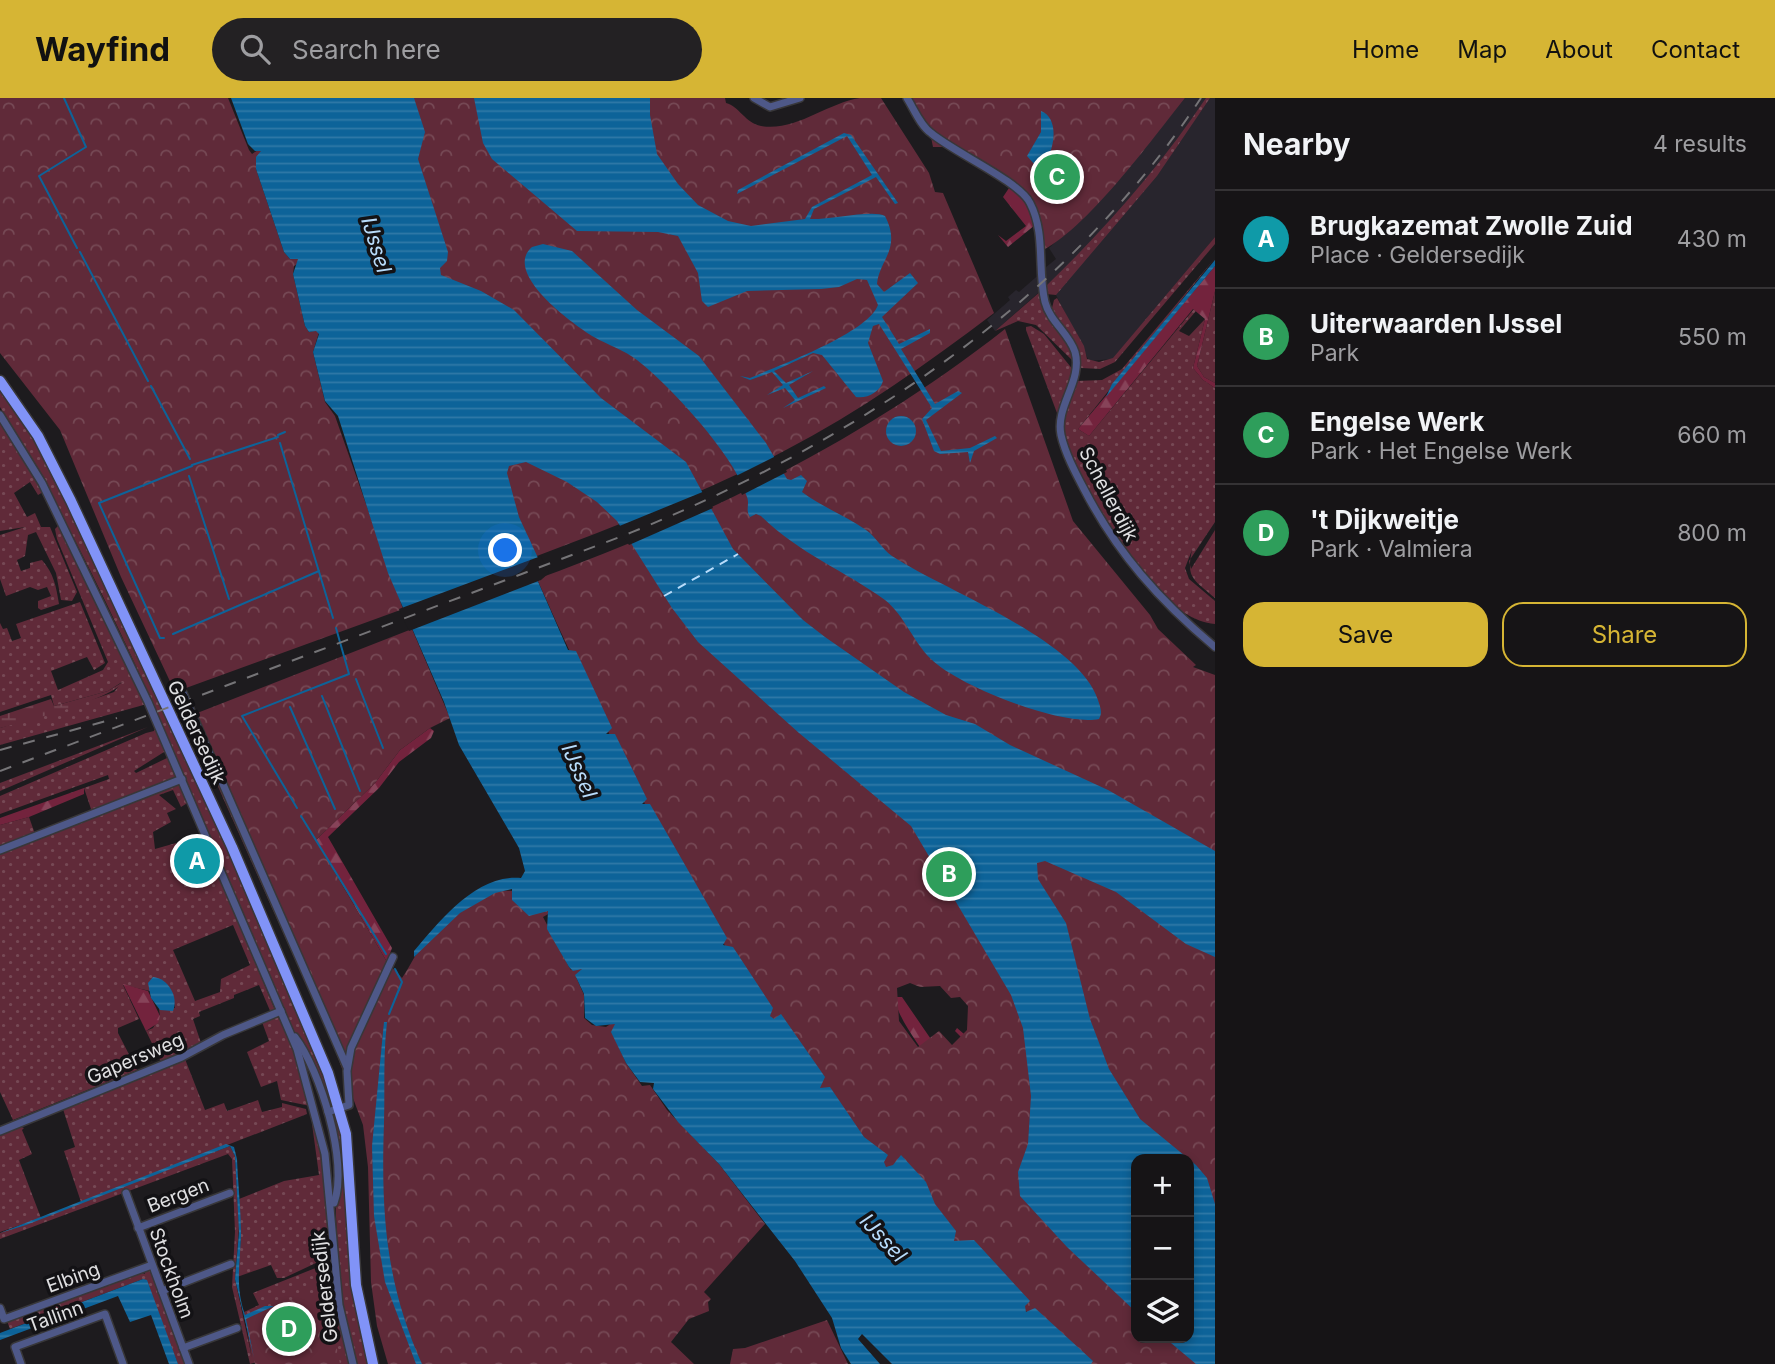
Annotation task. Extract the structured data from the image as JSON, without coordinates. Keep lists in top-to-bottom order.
{
  "streets": {
    "main road": ["Geldersedijk"],
    "street": [
      "Schellerdijk",
      "Gapersweg",
      "Bergen",
      "Stockholm",
      "Elbing",
      "Tallinn"
    ]
  },
  "crossings": [
    ["Geldersedijk", "Gapersweg"],
    ["Bergen", "Stockholm"],
    ["Stockholm", "Elbing"]
  ],
  "water": ["IJssel"],
  "page": {
    "header": "Wayfind",
    "search": "Search here",
    "nav": [
      "Home",
      "Map",
      "About",
      "Contact"
    ],
    "heading": ["Nearby", "4 results"],
    "pins": [
      "C",
      "A",
      "B",
      "D"
    ],
    "list": [
      {
        "mark": "A",
        "name": "Brugkazemat Zwolle Zuid",
        "note": "Place · Geldersedijk",
        "value": "430 m"
      },
      {
        "mark": "B",
        "name": "Uiterwaarden IJssel",
        "note": "Park",
        "value": "550 m"
      },
      {
        "mark": "C",
        "name": "Engelse Werk",
        "note": "Park · Het Engelse Werk",
        "value": "660 m"
      },
      {
        "mark": "D",
        "name": "'t Dijkweitje",
        "note": "Park · Valmiera",
        "value": "800 m"
      }
    ],
    "buttons": ["Save", "Share"],
    "map_buttons": ["+", "−"]
  }
}
